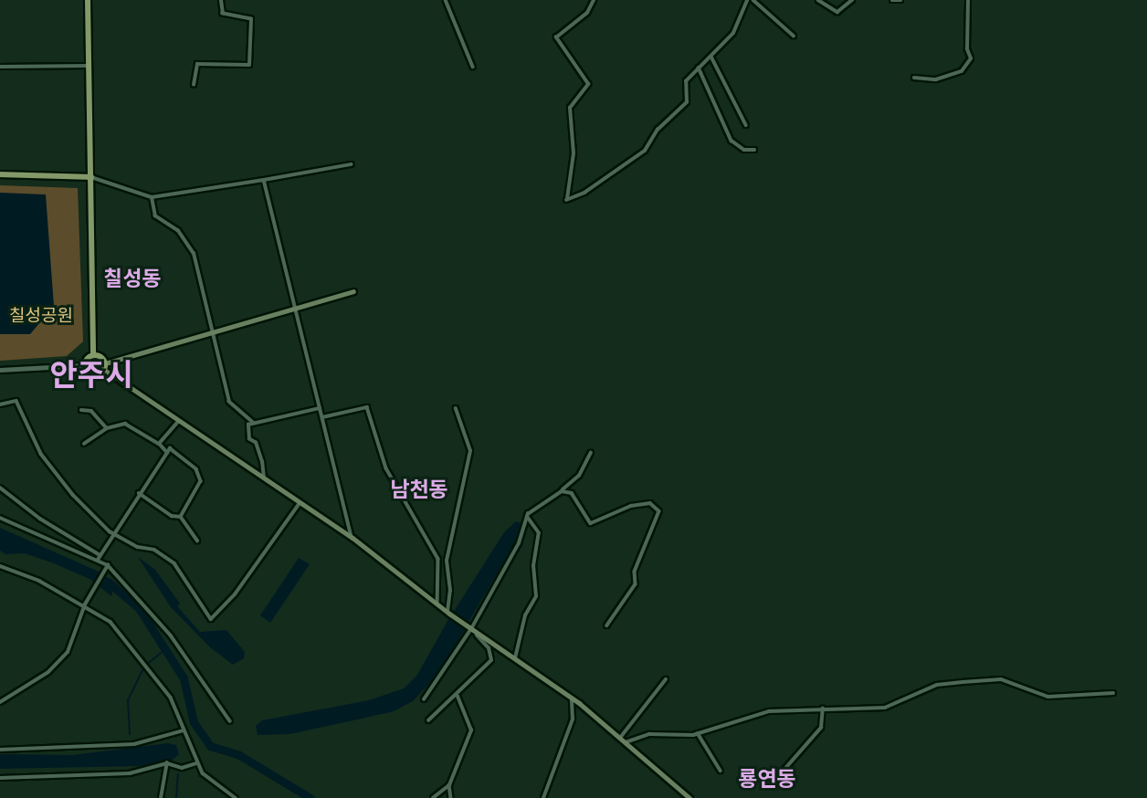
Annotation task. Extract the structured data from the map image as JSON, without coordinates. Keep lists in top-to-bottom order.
{
  "districts": [
    "칠성동",
    "안주시",
    "남천동",
    "룡연동"
  ],
  "parks": ["칠성공원"]
}
